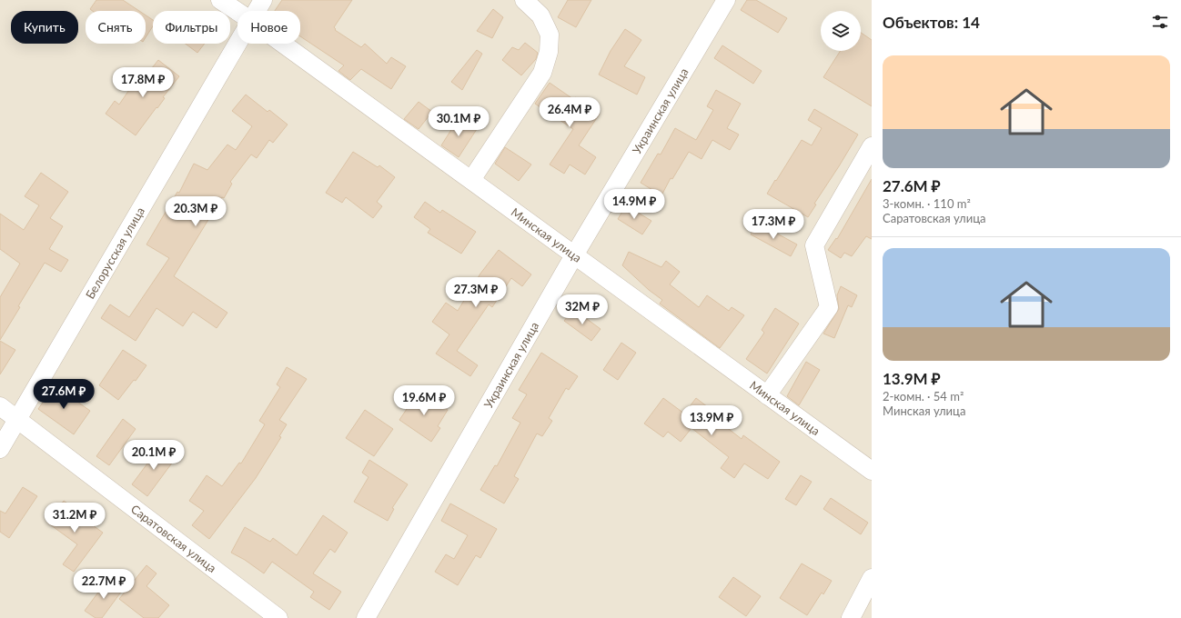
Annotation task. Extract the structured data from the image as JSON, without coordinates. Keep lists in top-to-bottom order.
{
  "streets": {
    "street": [
      "Украинская улица",
      "Минская улица",
      "Белорусская улица",
      "Саратовская улица"
    ]
  },
  "crossings": [
    ["Украинская улица", "Минская улица"],
    ["Белорусская улица", "Саратовская улица"]
  ],
  "page": {
    "heading": "Объектов: 14",
    "chip": [
      "Купить",
      "Снять",
      "Фильтры",
      "Новое"
    ],
    "list": [
      {
        "name": "27.6M ₽",
        "note": "3-комн. · 110 m² · Саратовская улица"
      },
      {
        "name": "13.9M ₽",
        "note": "2-комн. · 54 m² · Минская улица"
      }
    ],
    "price": [
      "17.8M ₽",
      "26.4M ₽",
      "30.1M ₽",
      "14.9M ₽",
      "20.3M ₽",
      "17.3M ₽",
      "27.3M ₽",
      "32M ₽",
      "27.6M ₽",
      "19.6M ₽",
      "13.9M ₽",
      "20.1M ₽",
      "31.2M ₽",
      "22.7M ₽"
    ]
  }
}
